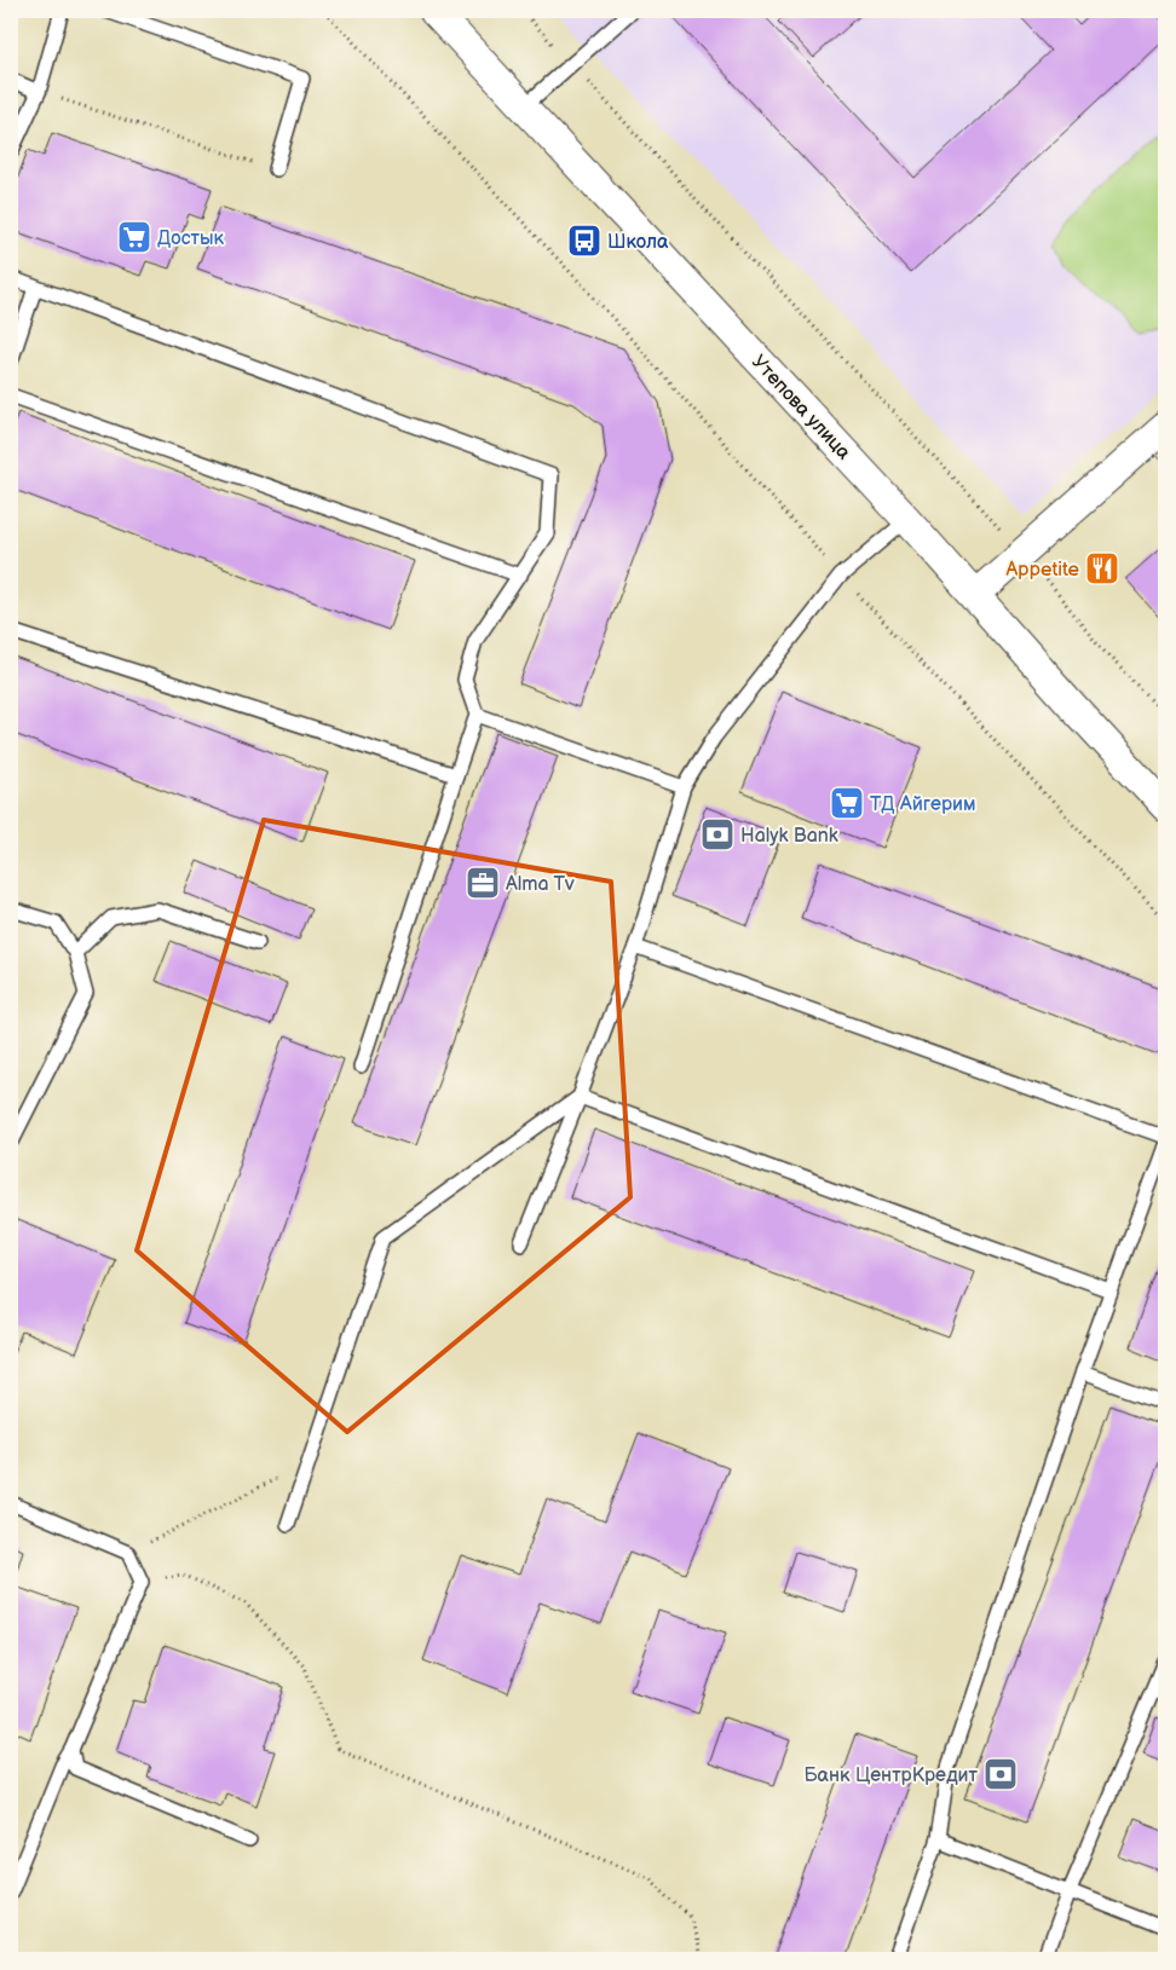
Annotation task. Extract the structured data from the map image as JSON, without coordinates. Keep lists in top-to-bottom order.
{
  "streets": {
    "street": ["Утепова улица"]
  },
  "places": {
    "supermarket": ["Достык", "ТД Айгерим"],
    "bus stop": ["Школа"],
    "restaurant": ["Appetite"],
    "bank": ["Halyk Bank", "Банк ЦентрКредит"],
    "office": ["Alma Tv"]
  }
}
